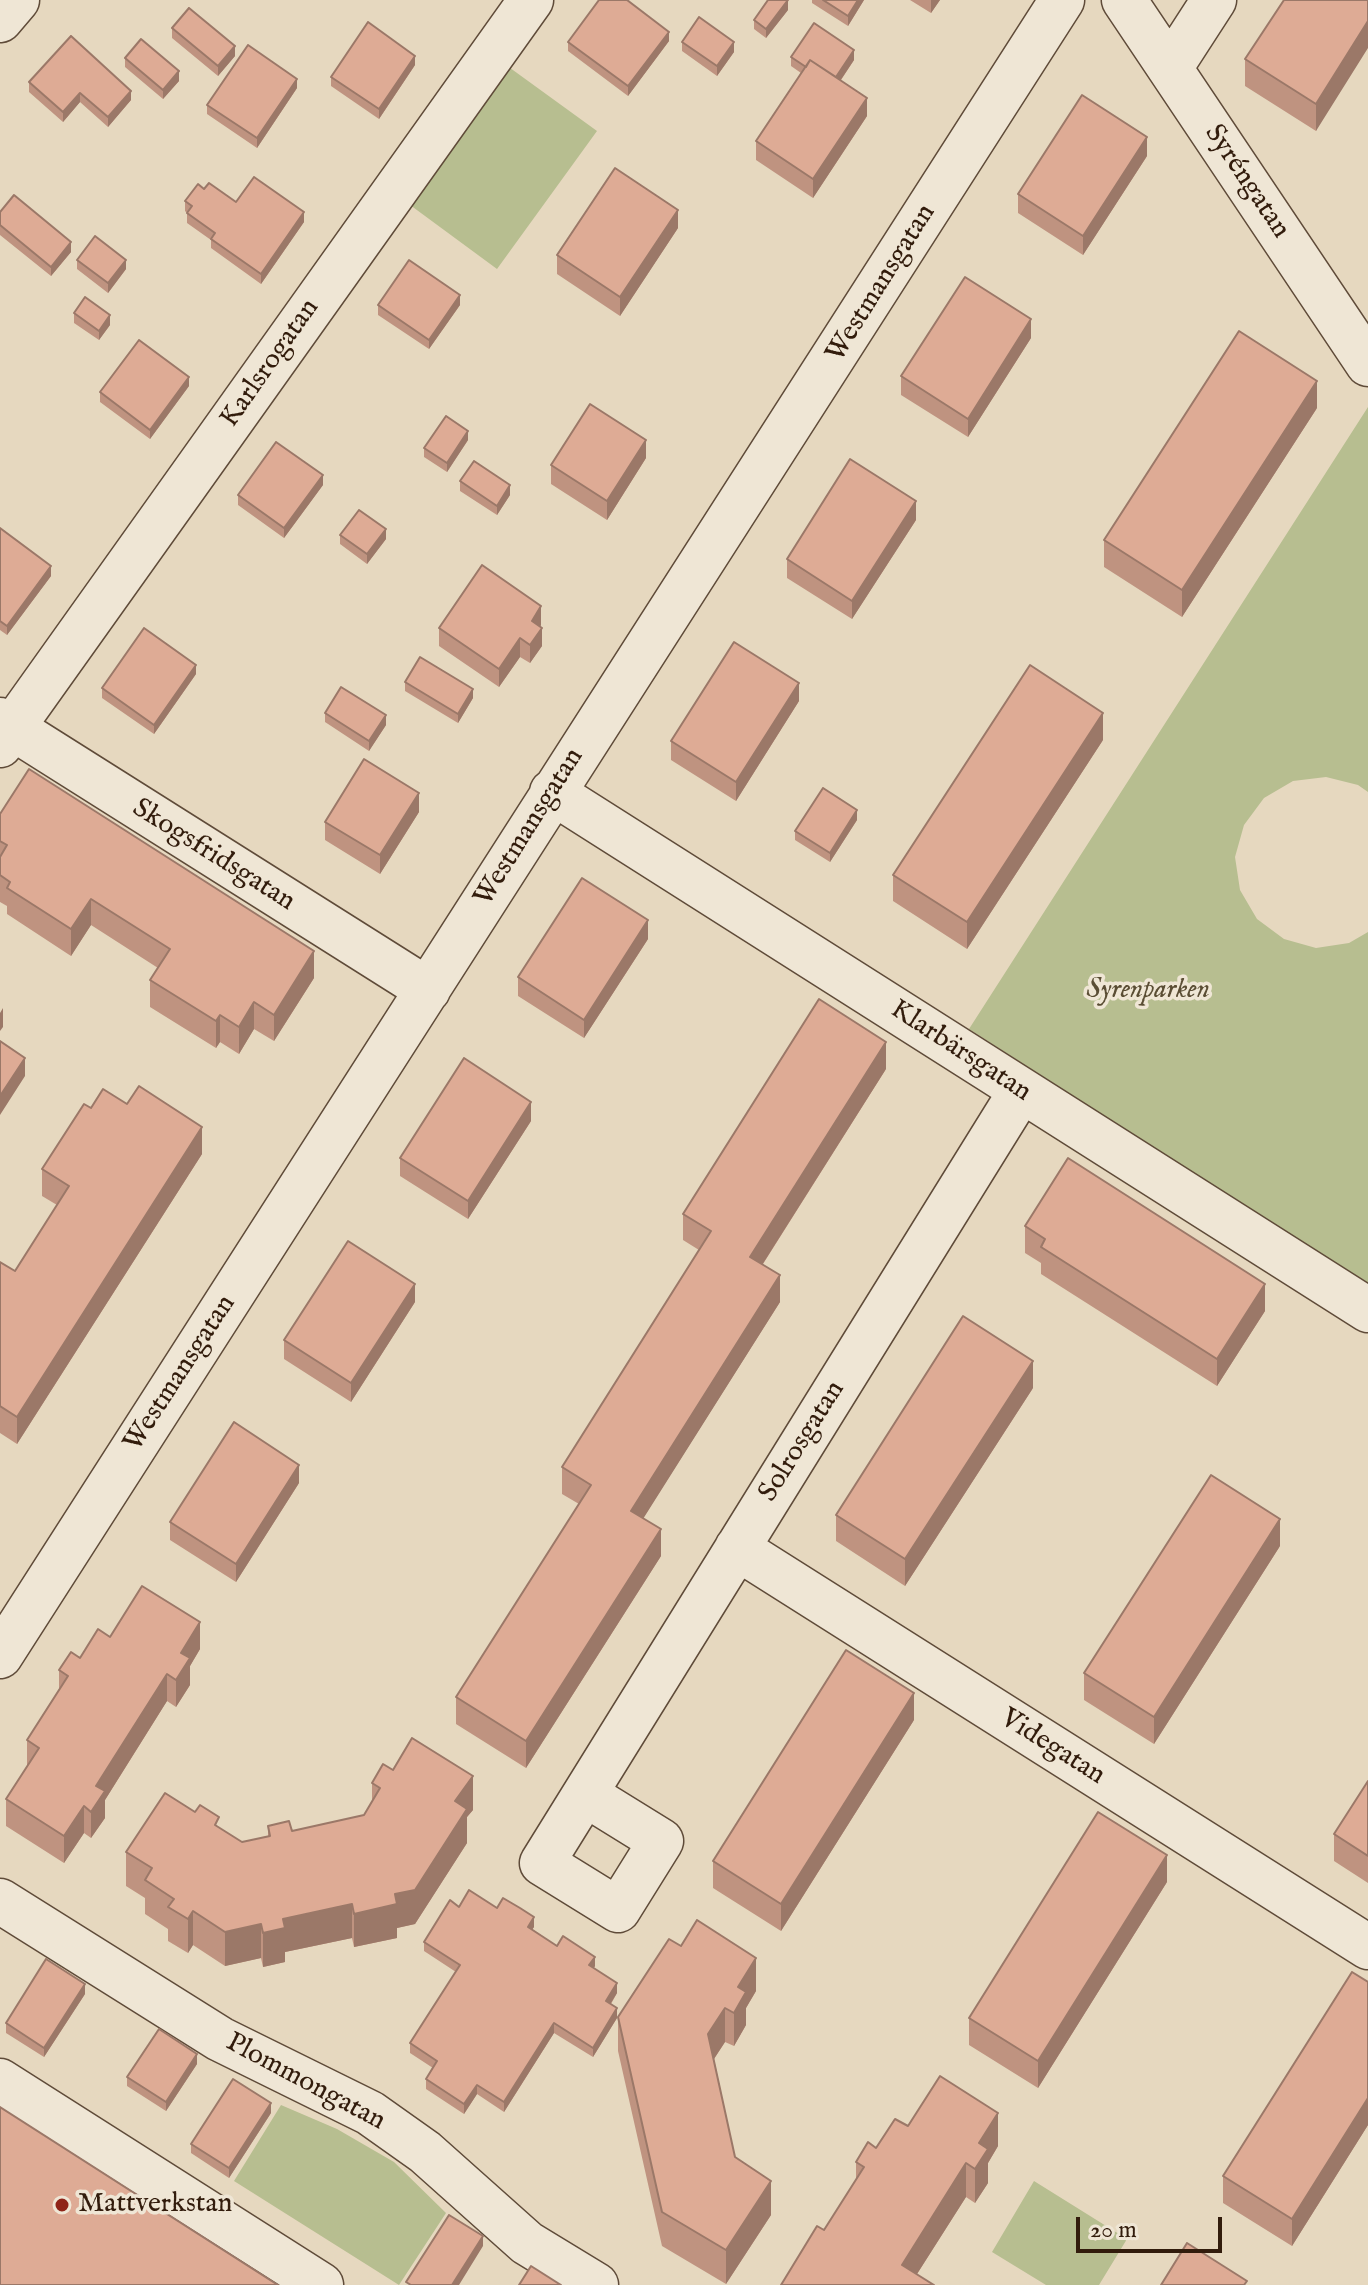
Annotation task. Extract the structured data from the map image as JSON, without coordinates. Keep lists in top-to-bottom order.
{
  "streets": {
    "street": [
      "Syréngatan",
      "Westmansgatan",
      "Karlsrogatan",
      "Skogsfridsgatan",
      "Klarbärsgatan",
      "Solrosgatan",
      "Videgatan",
      "Plommongatan"
    ]
  },
  "crossings": [
    ["Westmansgatan", "Skogsfridsgatan"],
    ["Westmansgatan", "Klarbärsgatan"],
    ["Karlsrogatan", "Skogsfridsgatan"],
    ["Klarbärsgatan", "Solrosgatan"],
    ["Solrosgatan", "Videgatan"]
  ],
  "parks": ["Syrenparken"],
  "places": ["Mattverkstan"],
  "scale_bar": "20 m"
}
